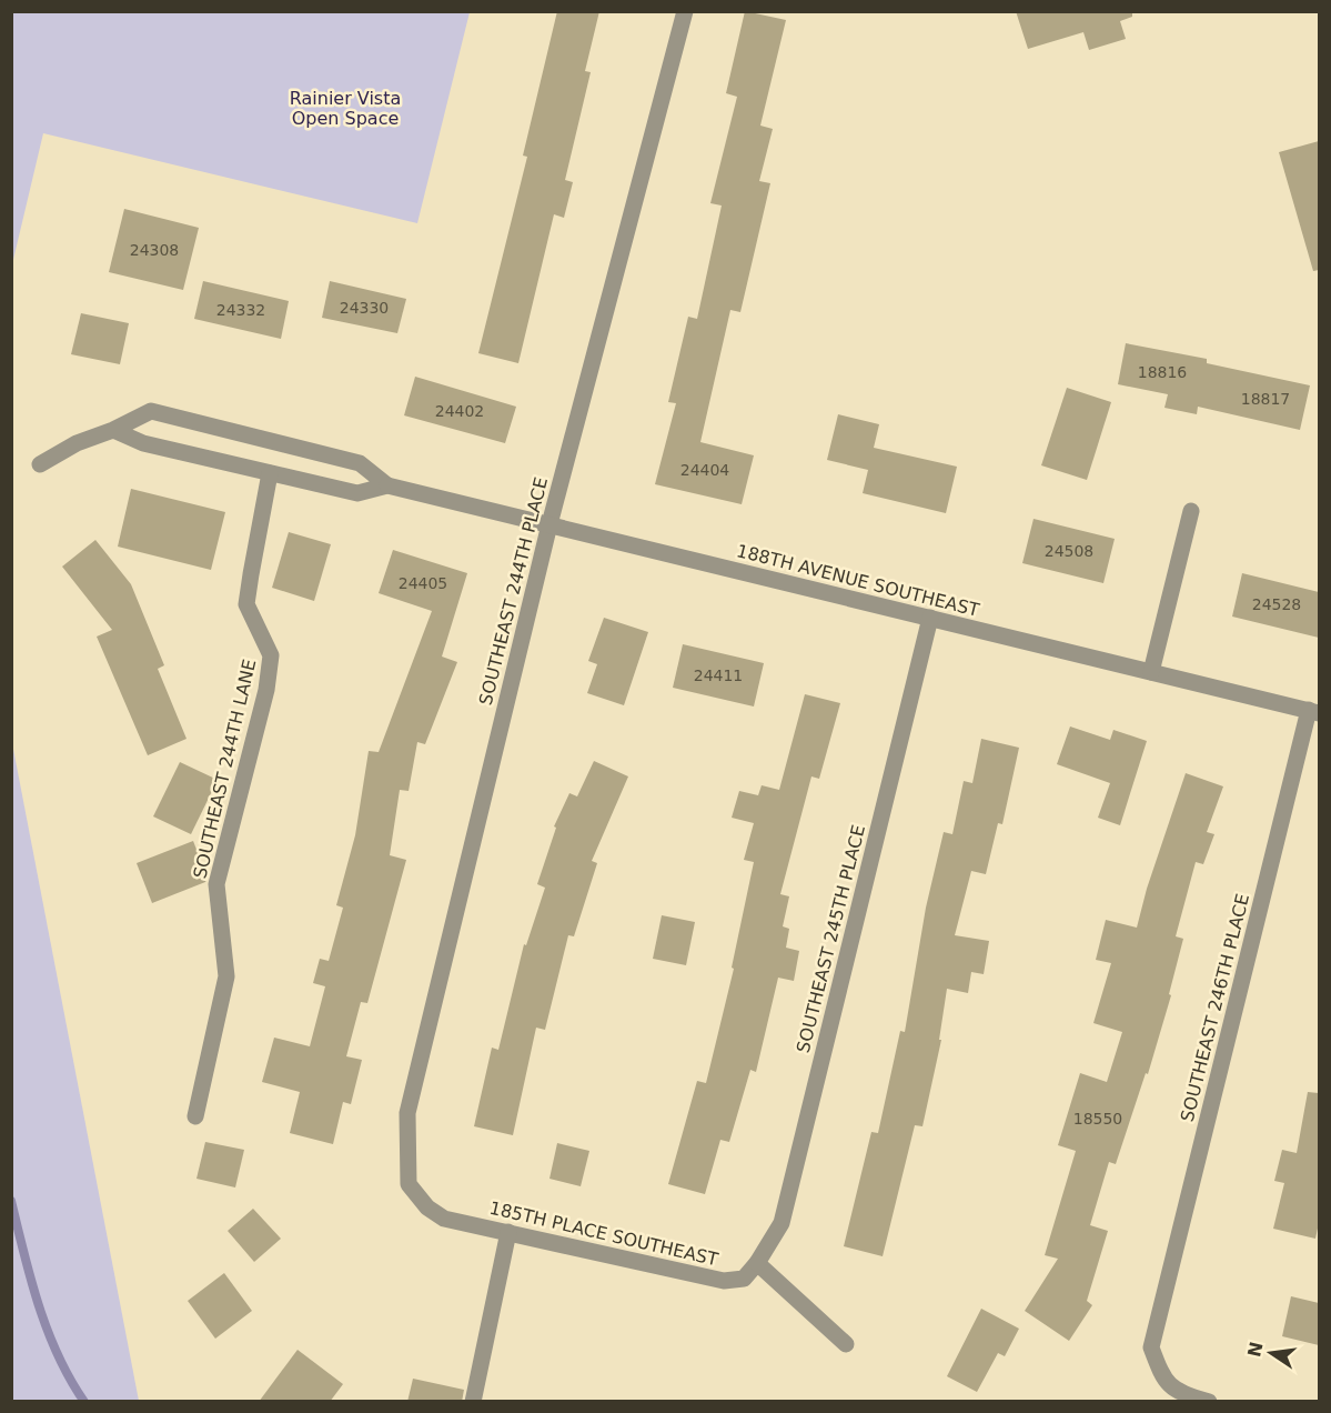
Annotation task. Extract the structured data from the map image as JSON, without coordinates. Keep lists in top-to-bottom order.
{
  "streets": {
    "street": [
      "188TH AVENUE SOUTHEAST",
      "SOUTHEAST 244TH PLACE",
      "SOUTHEAST 244TH LANE",
      "SOUTHEAST 245TH PLACE",
      "SOUTHEAST 246TH PLACE",
      "185TH PLACE SOUTHEAST"
    ]
  },
  "crossings": [
    ["188TH AVENUE SOUTHEAST", "SOUTHEAST 244TH PLACE"],
    ["188TH AVENUE SOUTHEAST", "SOUTHEAST 244TH LANE"],
    ["188TH AVENUE SOUTHEAST", "SOUTHEAST 245TH PLACE"],
    ["188TH AVENUE SOUTHEAST", "SOUTHEAST 246TH PLACE"],
    ["SOUTHEAST 244TH PLACE", "185TH PLACE SOUTHEAST"],
    ["SOUTHEAST 245TH PLACE", "185TH PLACE SOUTHEAST"]
  ],
  "parks": ["Rainier Vista Open Space"],
  "house_numbers": [
    "24308",
    "24330",
    "24332",
    "18816",
    "18817",
    "24402",
    "24404",
    "24508",
    "24405",
    "24528",
    "24411",
    "18550"
  ],
  "north": "left"
}
